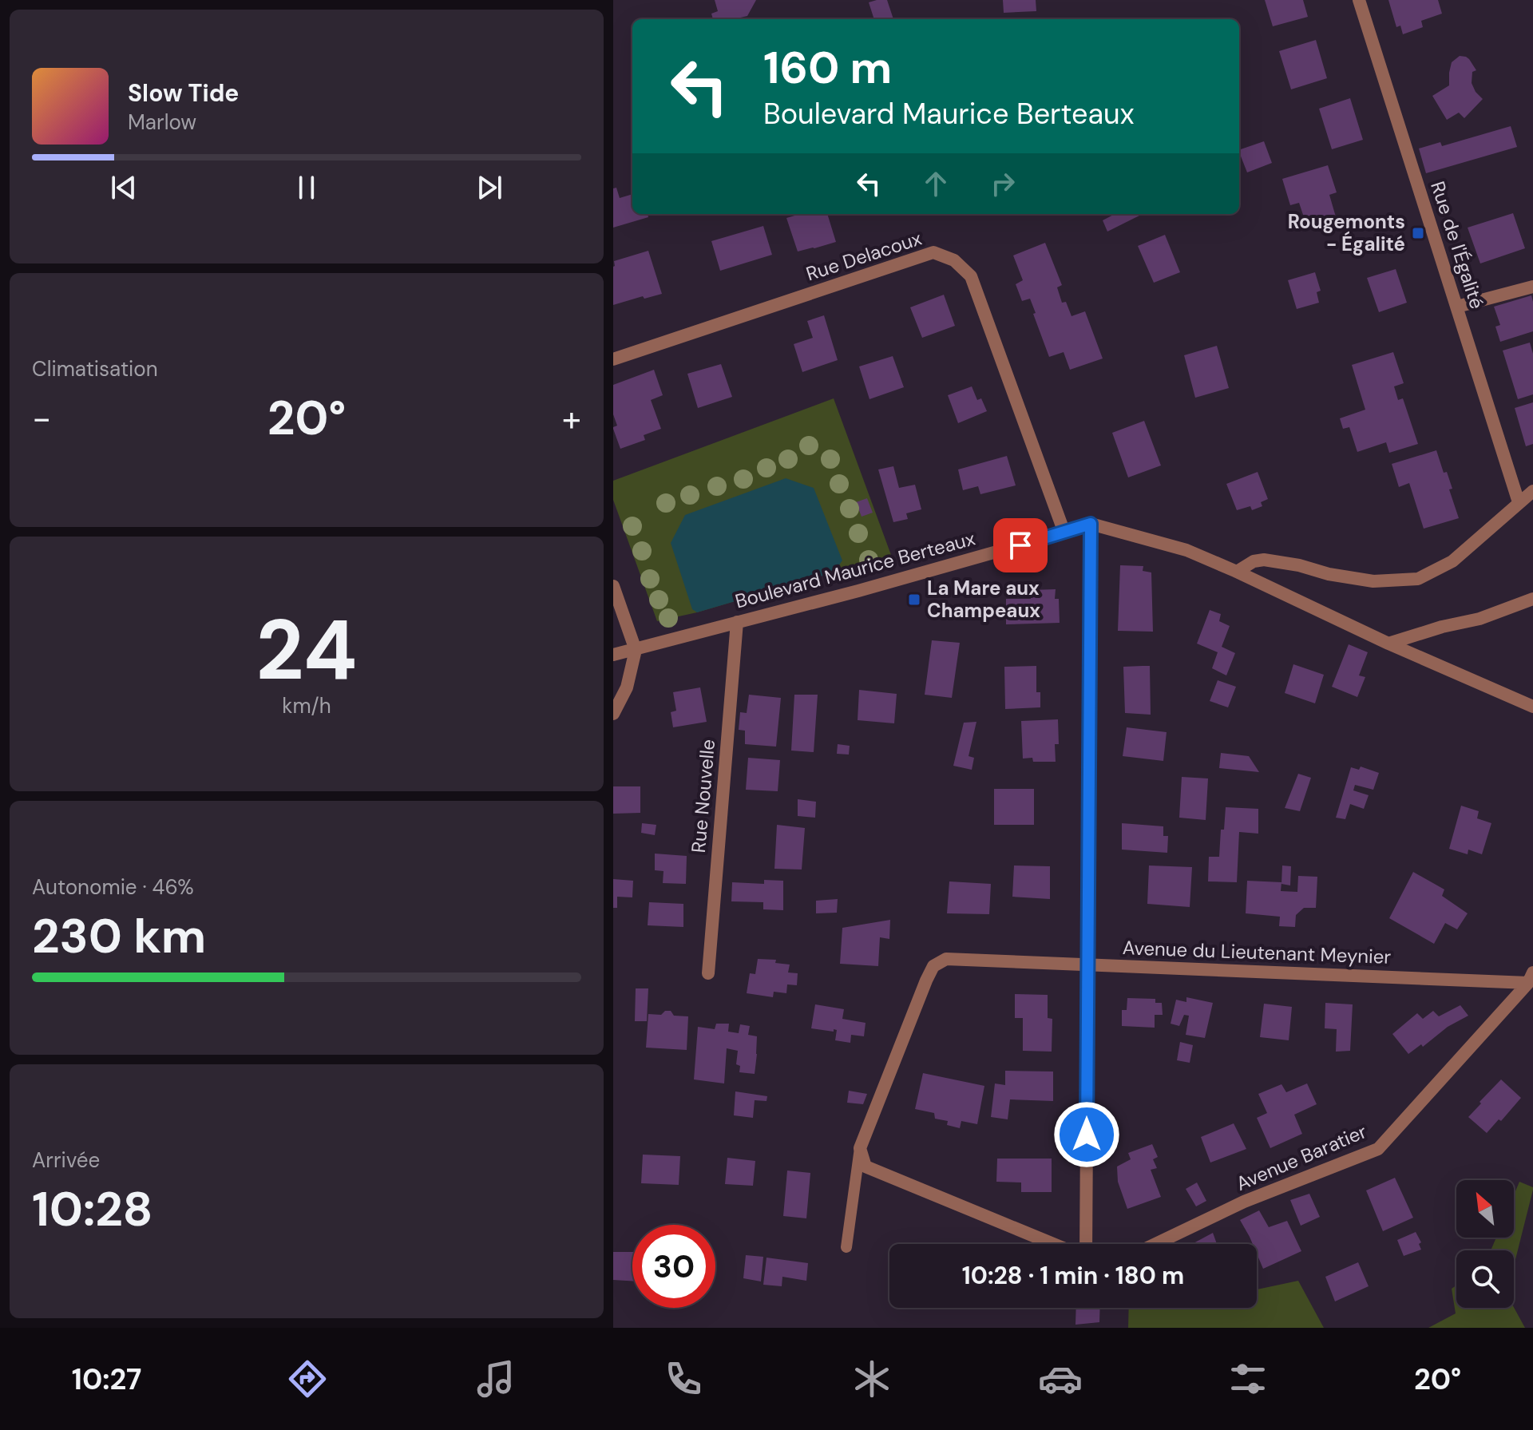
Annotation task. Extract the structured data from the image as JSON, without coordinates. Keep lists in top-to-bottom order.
{
  "streets": {
    "street": [
      "Rue de l'Égalité",
      "Rue Delacoux",
      "Boulevard Maurice Berteaux",
      "Rue Nouvelle",
      "Avenue du Lieutenant Meynier",
      "Avenue Baratier"
    ]
  },
  "crossings": [
    ["Rue Delacoux", "Boulevard Maurice Berteaux"],
    ["Boulevard Maurice Berteaux", "Rue Nouvelle"],
    ["Avenue du Lieutenant Meynier", "Avenue Baratier"]
  ],
  "places": {
    "transit": ["Rougemonts - Égalité", "La Mare aux Champeaux"]
  },
  "north": "top left",
  "page": {
    "turn": ["160 m", "Boulevard Maurice Berteaux"],
    "song": ["Slow Tide", "Marlow"],
    "tile": [
      "Climatisation",
      ["24", "km/h"],
      ["Autonomie · 46%", "230 km"],
      ["Arrivée", "10:28"]
    ],
    "heat": ["−", "20°", "+"],
    "limit": "30",
    "trip": "10:28 · 1 min · 180 m",
    "tabs": ["10:27", "20°"]
  }
}
